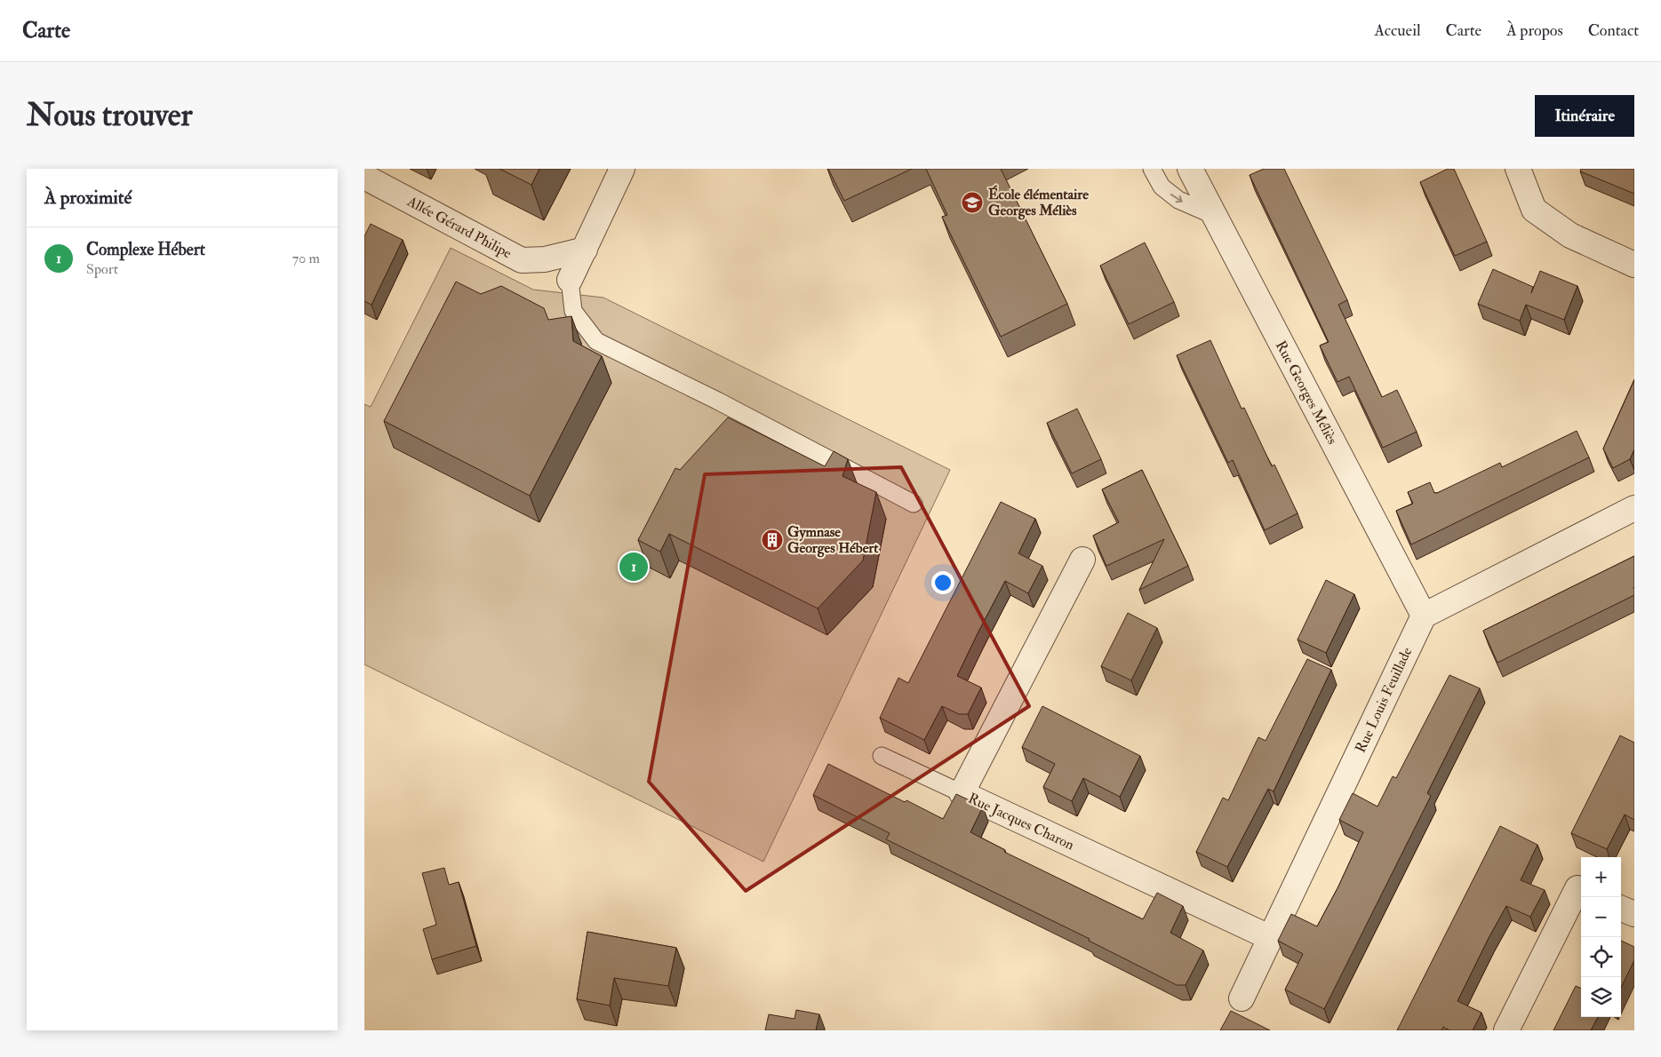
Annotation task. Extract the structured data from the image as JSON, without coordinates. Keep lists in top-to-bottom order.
{
  "streets": {
    "street": [
      "Allée Gérard Philipe",
      "Rue Georges Méliès",
      "Rue Louis Feuillade",
      "Rue Jacques Charon"
    ]
  },
  "crossings": [
    ["Rue Georges Méliès", "Rue Louis Feuillade"],
    ["Rue Louis Feuillade", "Rue Jacques Charon"]
  ],
  "places": {
    "school or university": ["École élémentaire Georges Méliès"],
    "building": ["Gymnase Georges Hébert"]
  },
  "page": {
    "header": "Carte",
    "nav": [
      "Accueil",
      "Carte",
      "À propos",
      "Contact"
    ],
    "buttons": "Itinéraire",
    "title": "Nous trouver",
    "heading": "À proximité",
    "list": [
      {
        "mark": "1",
        "name": "Complexe Hébert",
        "note": "Sport",
        "value": "70 m"
      }
    ],
    "pins": "1",
    "map_buttons": ["+", "−"]
  }
}
